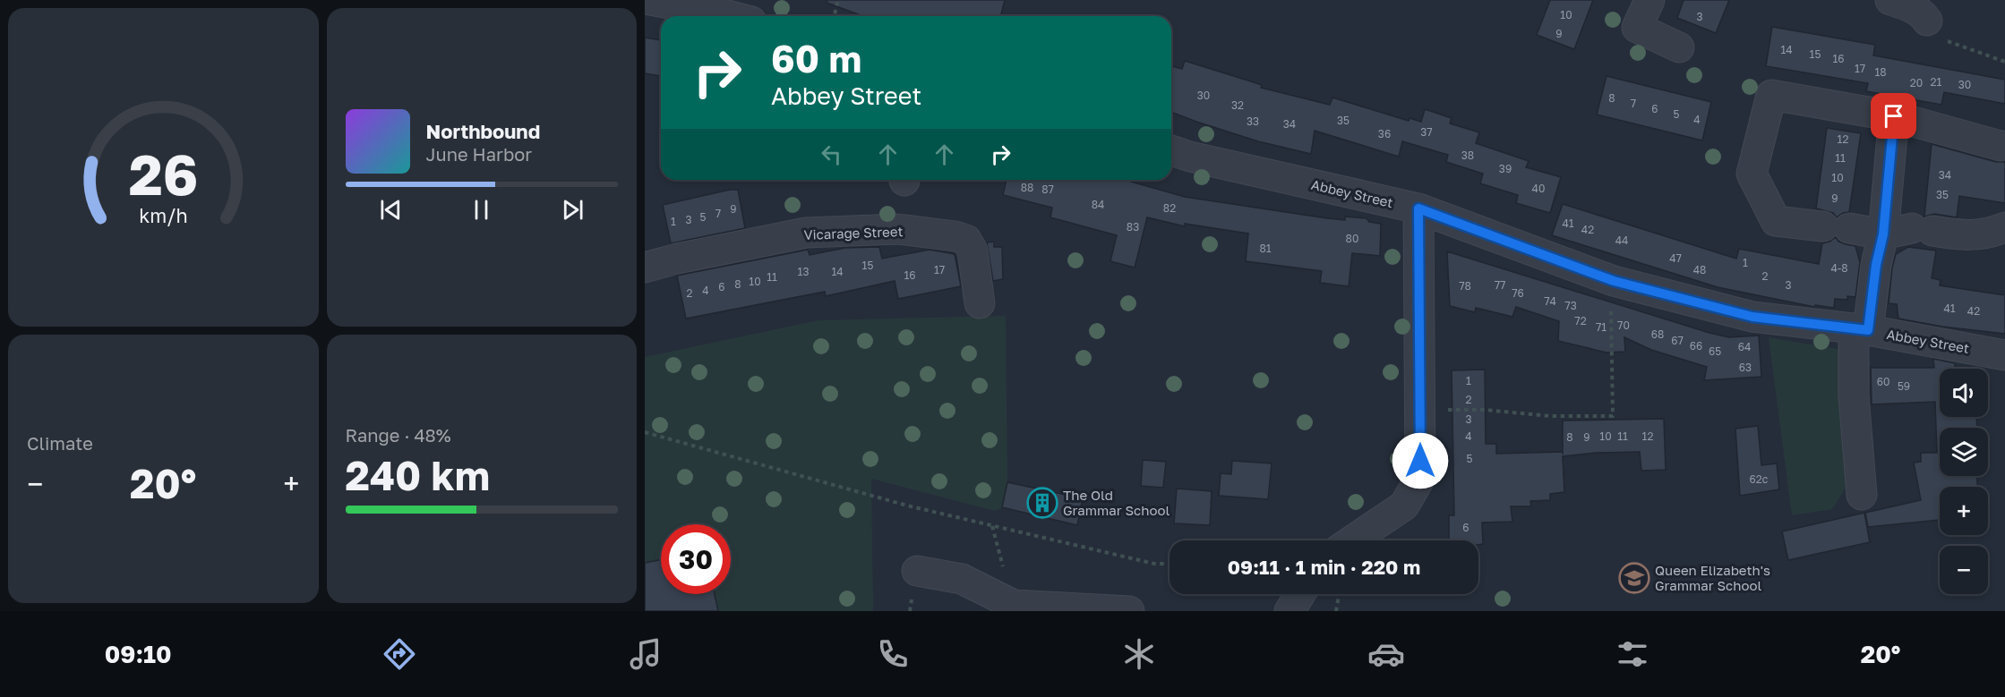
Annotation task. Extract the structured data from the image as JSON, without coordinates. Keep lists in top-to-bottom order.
{
  "streets": {
    "street": ["Abbey Street", "Vicarage Street"]
  },
  "places": {
    "building": ["The Old Grammar School"],
    "school or university": ["Queen Elizabeth's Grammar School"]
  },
  "house_numbers": [
    "10",
    "3",
    "9",
    "14",
    "15",
    "16",
    "17",
    "18",
    "21",
    "20",
    "30",
    "30",
    "8",
    "7",
    "32",
    "6",
    "5",
    "4",
    "35",
    "33",
    "34",
    "37",
    "36",
    "12",
    "38",
    "11",
    "39",
    "34",
    "10",
    "88",
    "40",
    "87",
    "35",
    "9",
    "84",
    "82",
    "9",
    "7",
    "5",
    "3",
    "1",
    "41",
    "83",
    "42",
    "80",
    "44",
    "81",
    "47",
    "1",
    "15",
    "4-8",
    "17",
    "48",
    "13",
    "14",
    "16",
    "2",
    "11",
    "10",
    "8",
    "77",
    "3",
    "78",
    "6",
    "4",
    "2",
    "76",
    "74",
    "73",
    "41",
    "42",
    "72",
    "70",
    "71",
    "68",
    "67",
    "66",
    "64",
    "65",
    "63",
    "1",
    "60",
    "59",
    "2",
    "3",
    "4",
    "10",
    "11",
    "12",
    "8",
    "9",
    "5",
    "62c",
    "6"
  ],
  "page": {
    "turn": ["60 m", "Abbey Street"],
    "song": ["Northbound", "June Harbor"],
    "tile": [
      "Climate",
      ["Range · 48%", "240 km"]
    ],
    "map_buttons": ["+", "−"],
    "heat": ["−", "20°", "+"],
    "limit": "30",
    "trip": "09:11 · 1 min · 220 m",
    "tabs": ["09:10", "20°"],
    "gauge": ["26", "km/h"]
  }
}
